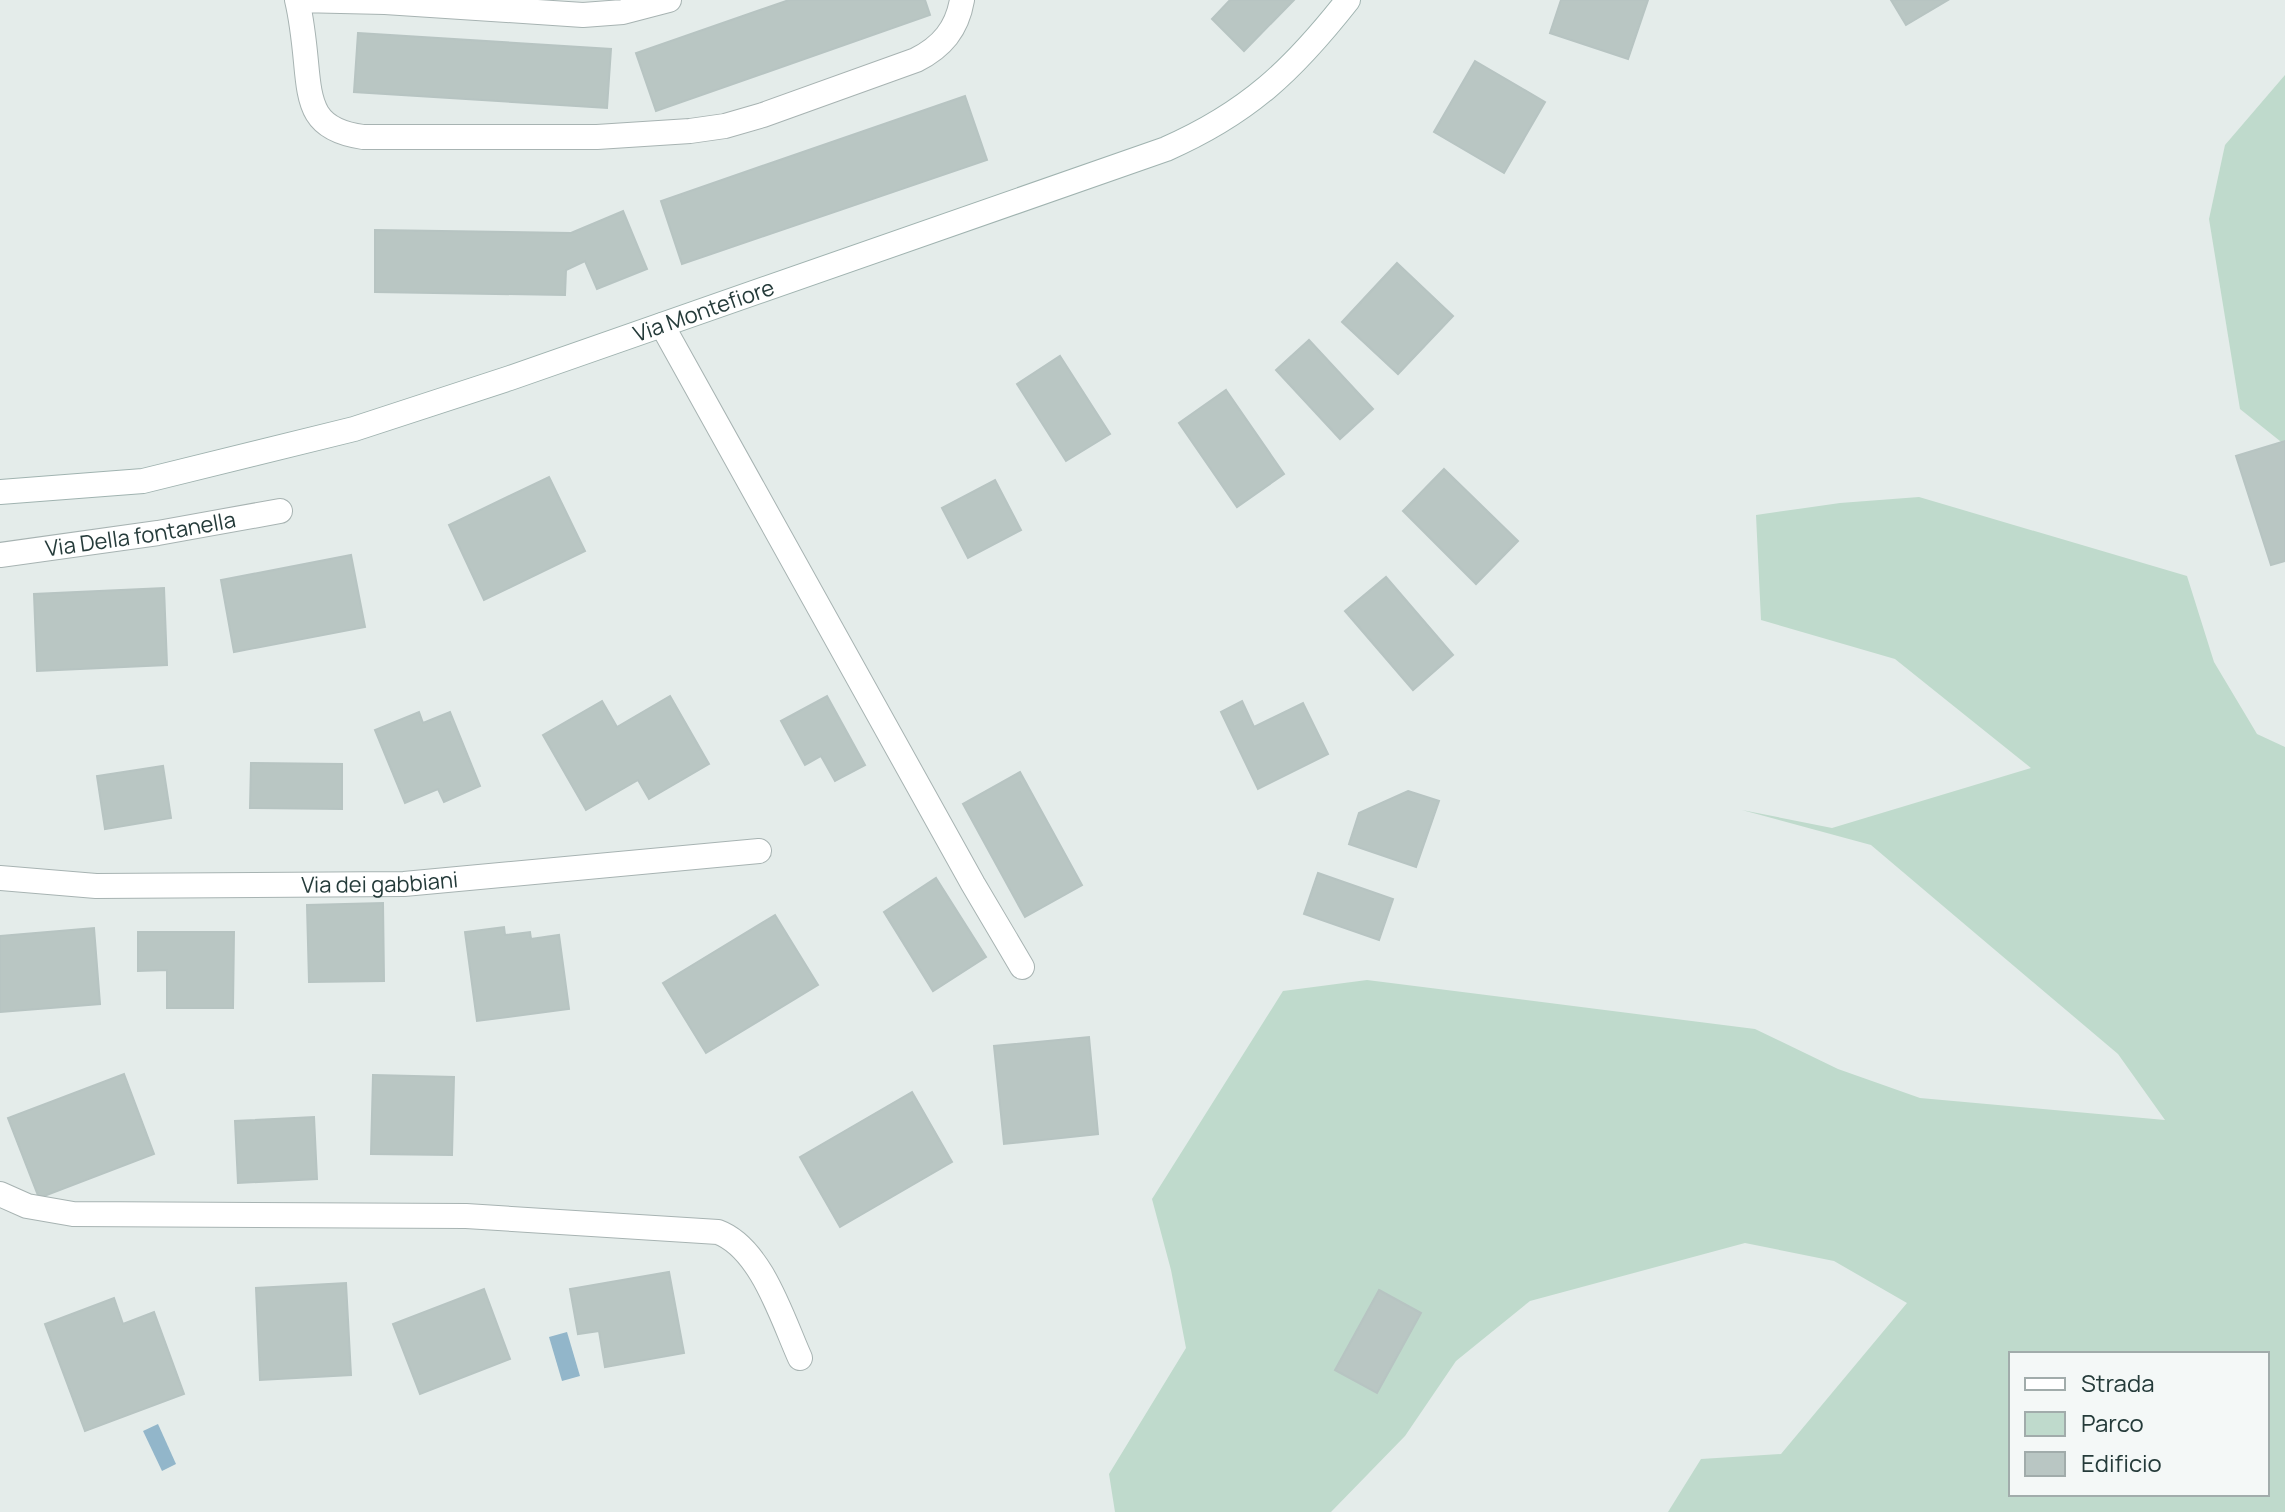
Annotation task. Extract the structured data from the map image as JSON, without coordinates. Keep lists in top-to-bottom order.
{
  "streets": {
    "street": ["Via Montefiore", "Via Della fontanella", "Via dei gabbiani"]
  },
  "legend": ["Strada", "Parco", "Edificio"]
}
